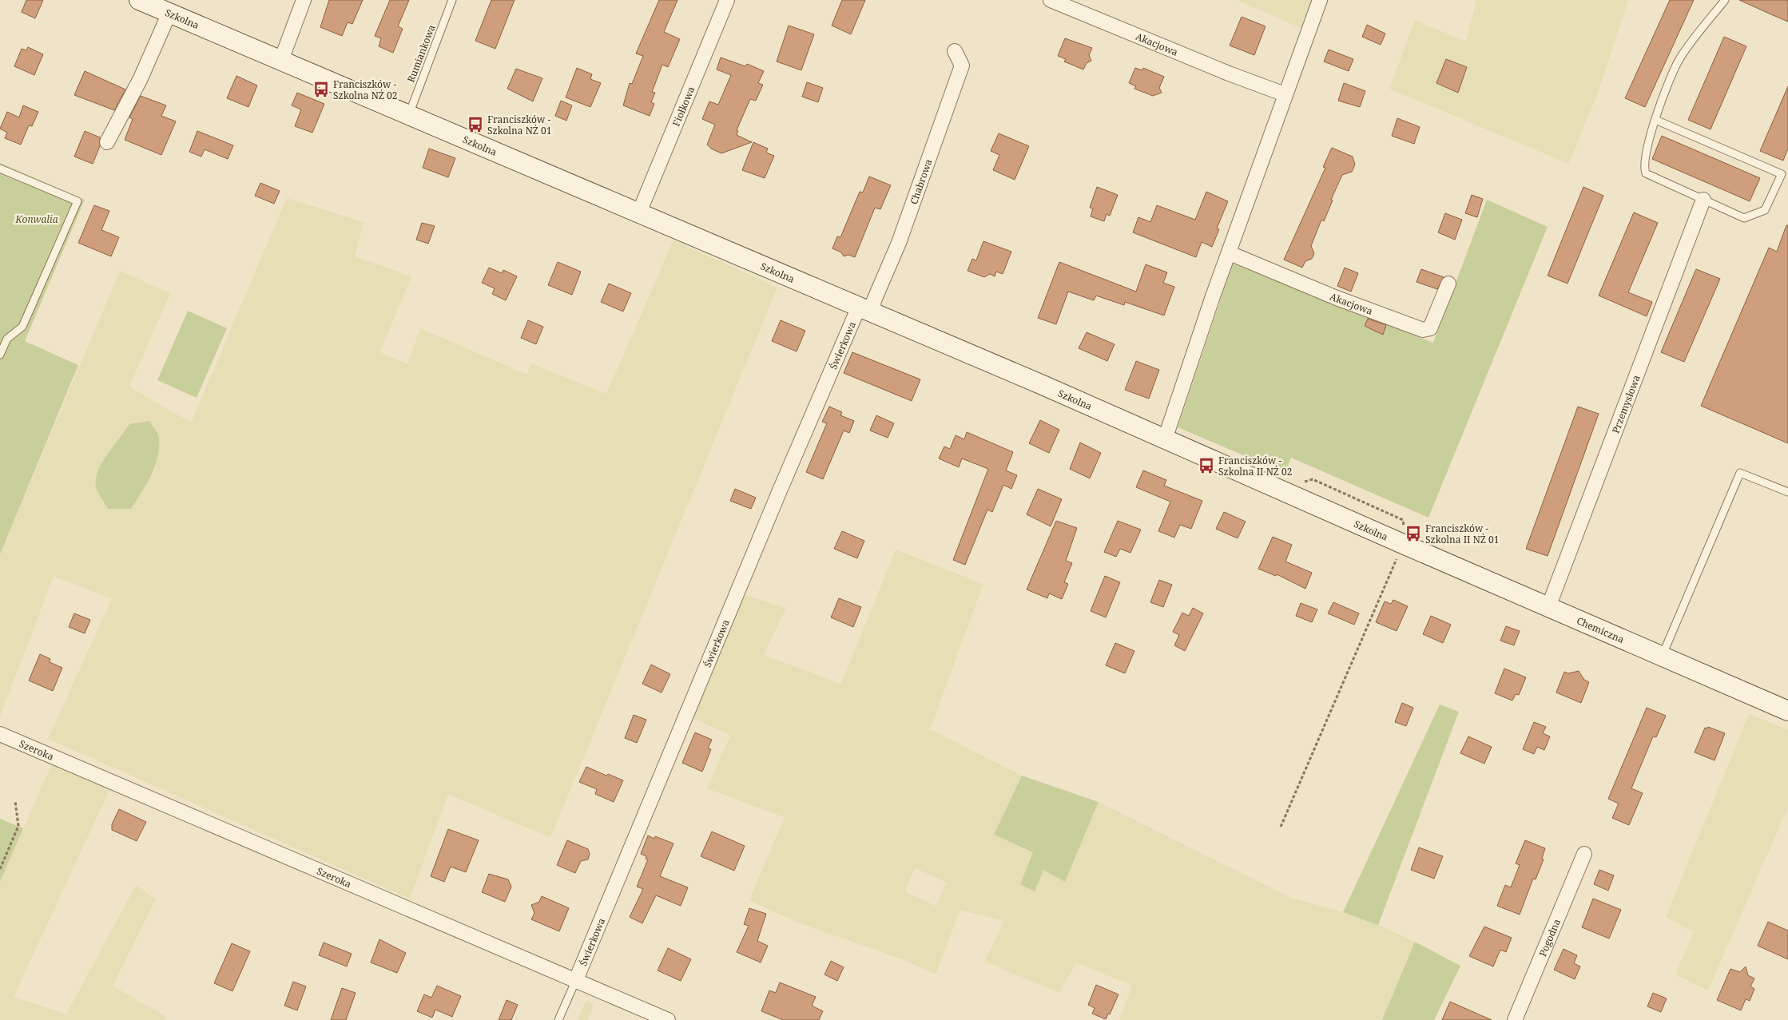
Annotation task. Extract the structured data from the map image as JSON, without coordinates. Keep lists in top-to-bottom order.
{
  "streets": {
    "street": [
      "Szkolna",
      "Akacjowa",
      "Fiołkowa",
      "Chabrowa",
      "Świerkowa",
      "Przemysłowa",
      "Chemiczna",
      "Szeroka",
      "Pogodna"
    ],
    "lane": ["Rumiankowa"]
  },
  "crossings": [
    ["Szkolna", "Rumiankowa"],
    ["Szkolna", "Fiołkowa"],
    ["Szkolna", "Chabrowa"],
    ["Szkolna", "Świerkowa"],
    ["Szkolna", "Chemiczna"],
    ["Chabrowa", "Świerkowa"],
    ["Świerkowa", "Szeroka"],
    ["Przemysłowa", "Chemiczna"]
  ],
  "parks": ["Konwalia"],
  "places": {
    "bus stop": [
      "Franciszków - Szkolna NŻ 02",
      "Franciszków - Szkolna NŻ 01",
      "Franciszków - Szkolna II NŻ 02",
      "Franciszków - Szkolna II NŻ 01"
    ]
  }
}
